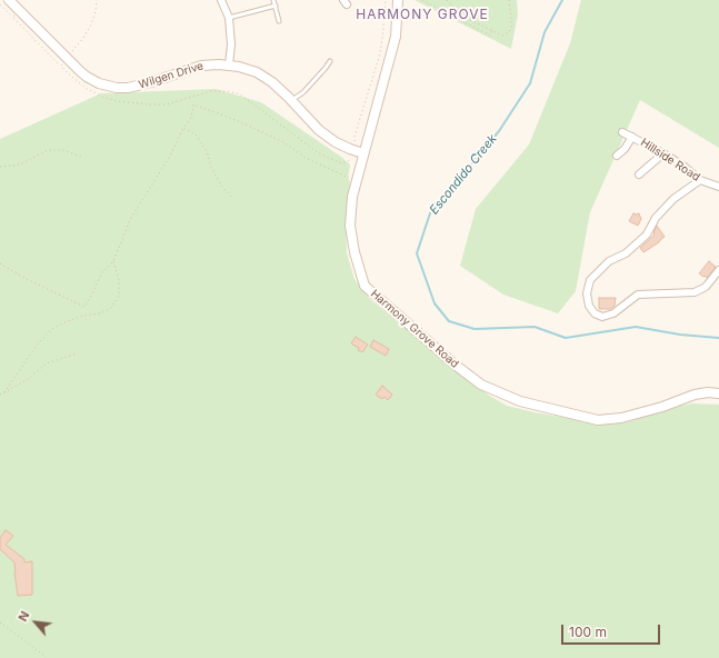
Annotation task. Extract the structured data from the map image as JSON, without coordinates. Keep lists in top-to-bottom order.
{
  "streets": {
    "main road": ["Wilgen Drive", "Harmony Grove Road"],
    "street": ["Hillside Road"]
  },
  "crossings": [
    ["Wilgen Drive", "Harmony Grove Road"]
  ],
  "districts": ["HARMONY GROVE"],
  "water": ["Escondido Creek"],
  "scale_bar": "100 m",
  "north": "top left"
}
